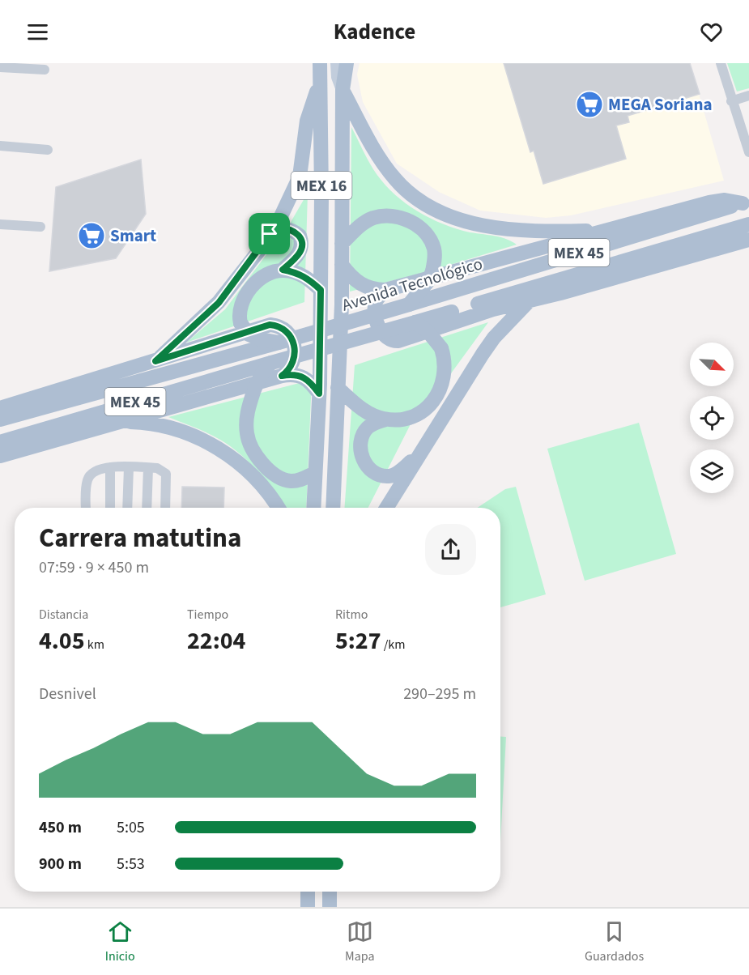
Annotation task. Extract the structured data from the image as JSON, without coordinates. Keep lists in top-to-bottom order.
{
  "streets": {
    "main road": ["MEX 16", "MEX 45", "Avenida Tecnológico"]
  },
  "places": {
    "supermarket": ["MEGA Soriana", "Smart"]
  },
  "north": "bottom right",
  "page": {
    "header": "Kadence",
    "heading": ["Carrera matutina", "07:59 · 9 × 450 m"],
    "stats": [
      ["Distancia", "4.05 km"],
      ["Tiempo", "22:04"],
      ["Ritmo", "5:27 /km"]
    ],
    "chart": ["Desnivel", "290–295 m"],
    "list": [
      {
        "name": "450 m",
        "note": "5:05"
      },
      {
        "name": "900 m",
        "note": "5:53"
      }
    ],
    "tabs": ["Inicio", "Mapa", "Guardados"]
  }
}
